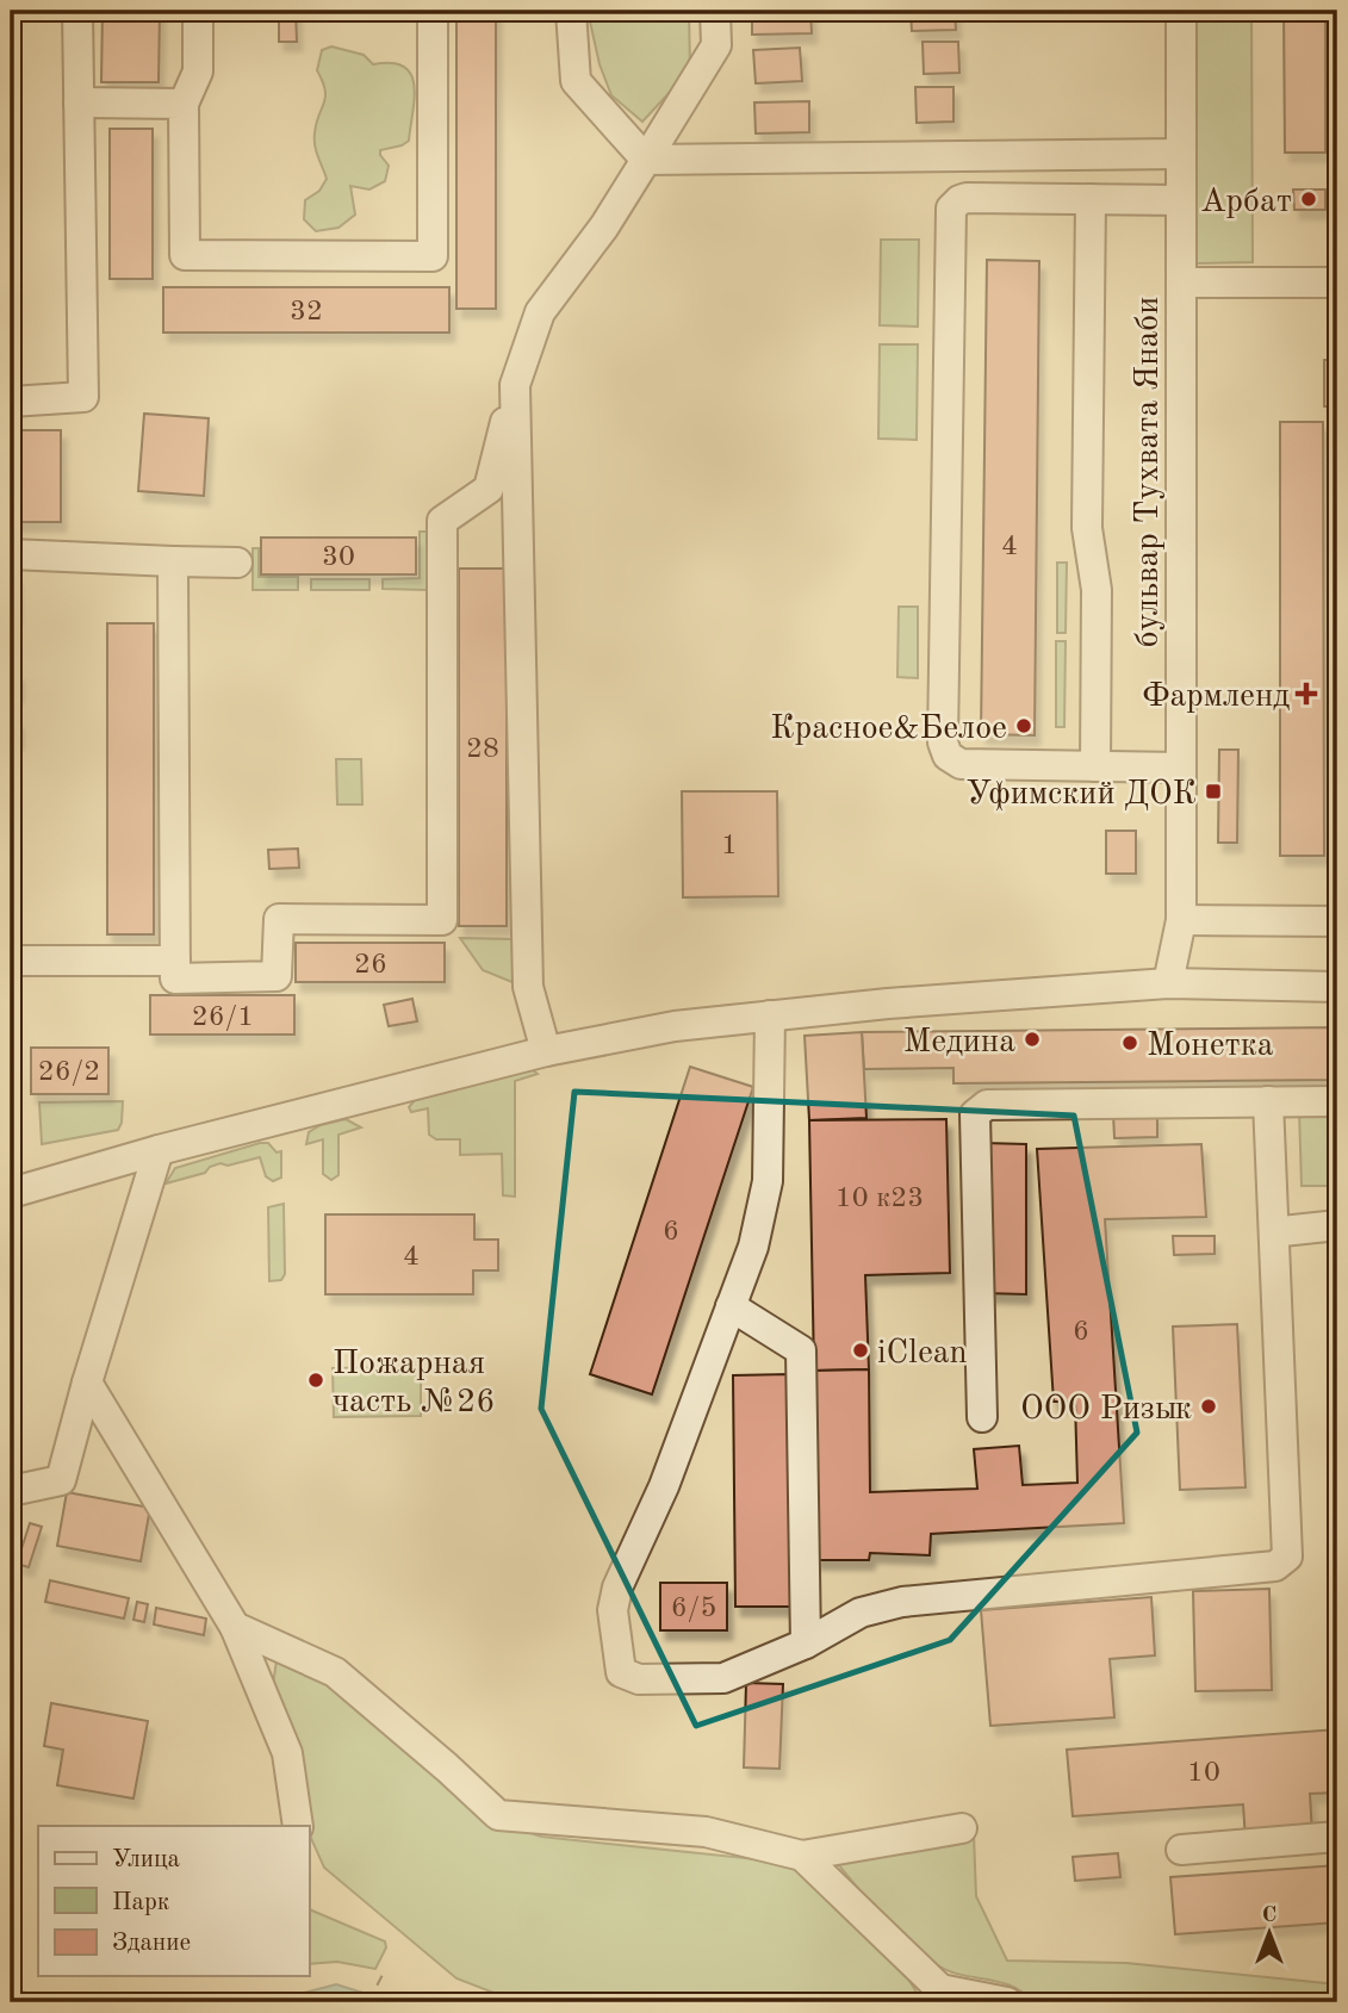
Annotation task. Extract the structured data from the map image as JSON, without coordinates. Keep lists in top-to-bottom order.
{
  "streets": {
    "street": ["бульвар Тухвата Янаби"]
  },
  "places": {
    "other": [
      "Арбат",
      "Красное&Белое",
      "Медина",
      "Монетка",
      "iClean",
      "Пожарная часть №26",
      "ООО Ризык"
    ],
    "health": ["Фармленд"],
    "transit": ["Уфимский ДОК"]
  },
  "house_numbers": [
    "32",
    "4",
    "30",
    "28",
    "1",
    "26",
    "26/1",
    "26/2",
    "10 к23",
    "6",
    "4",
    "6",
    "6/5",
    "10"
  ],
  "legend": ["Улица", "Парк", "Здание"],
  "north": "top"
}
